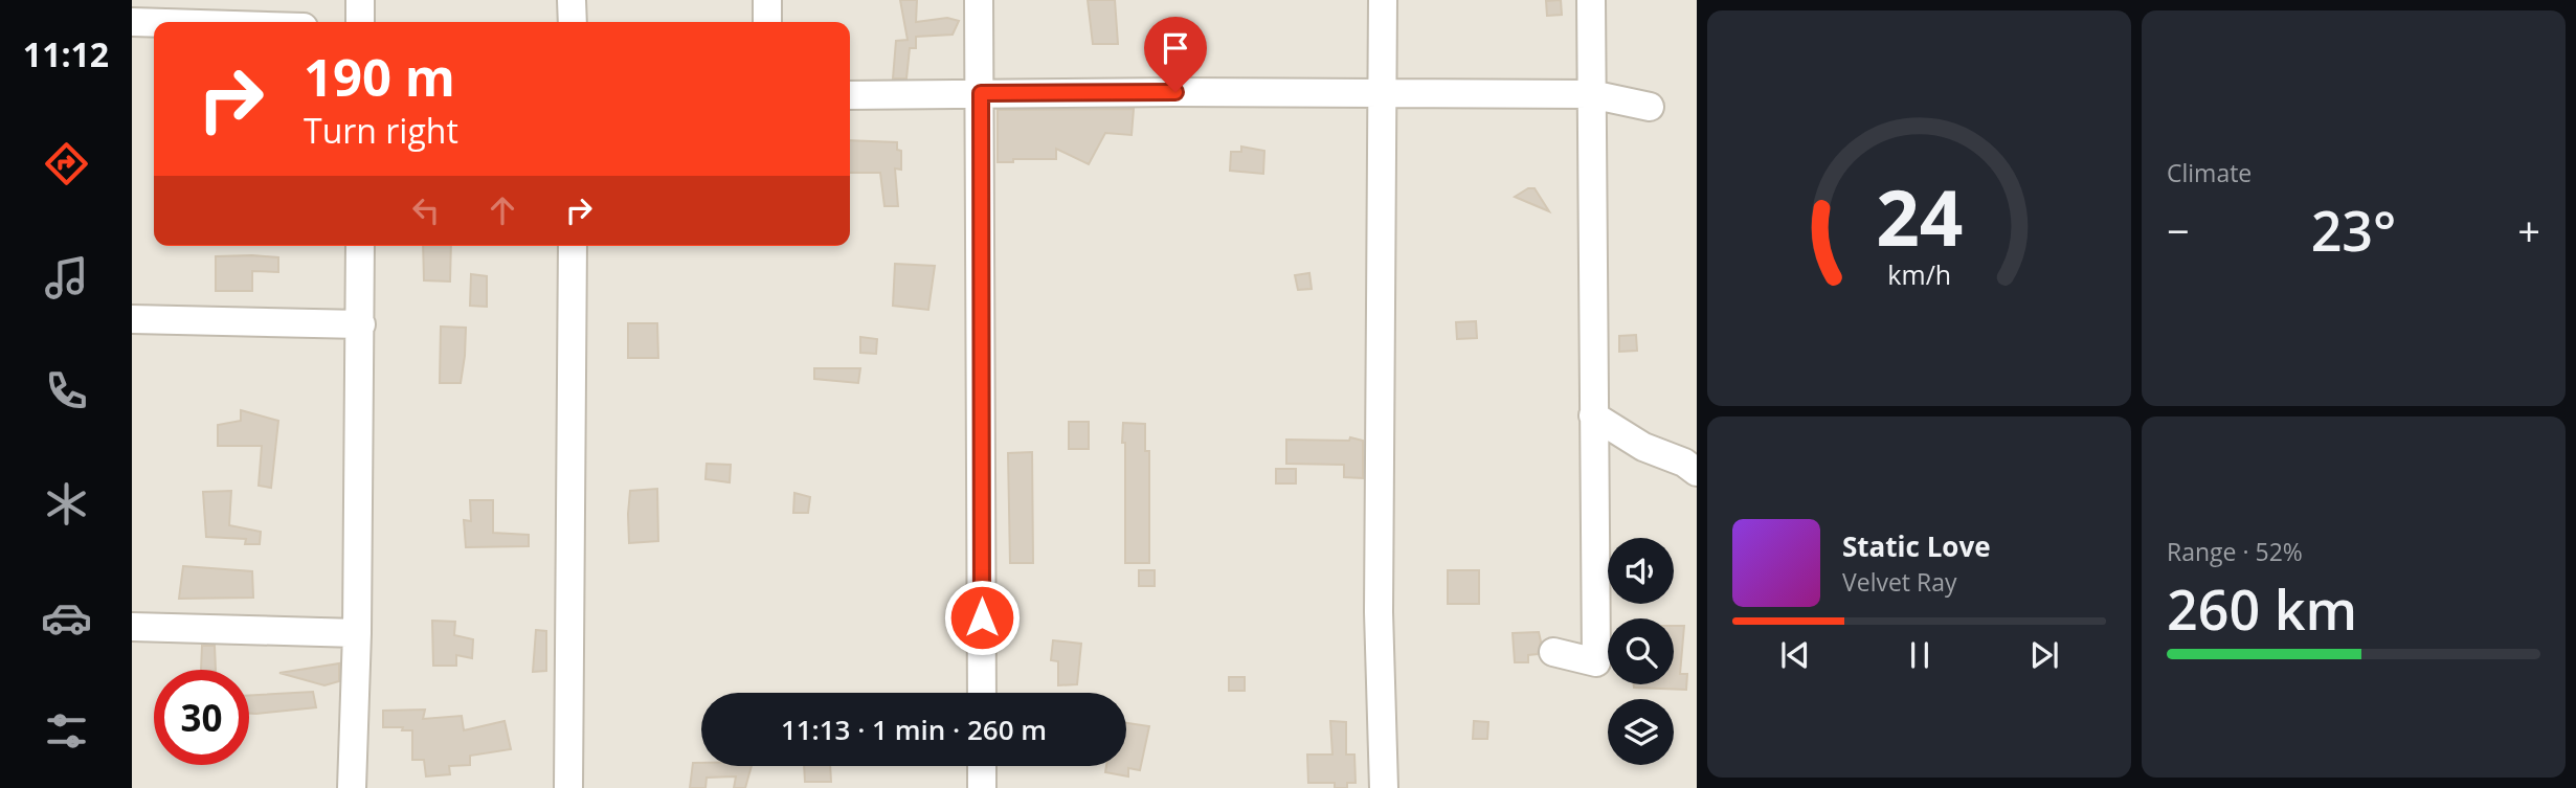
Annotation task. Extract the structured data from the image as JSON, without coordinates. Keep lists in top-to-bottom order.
{
  "page": {
    "tabs": "11:12",
    "tile": [
      "Climate",
      ["Range · 52%", "260 km"]
    ],
    "turn": ["190 m", "Turn right"],
    "heat": ["−", "23°", "+"],
    "song": ["Static Love", "Velvet Ray"],
    "limit": "30",
    "trip": "11:13 · 1 min · 260 m",
    "gauge": ["24", "km/h"]
  }
}
